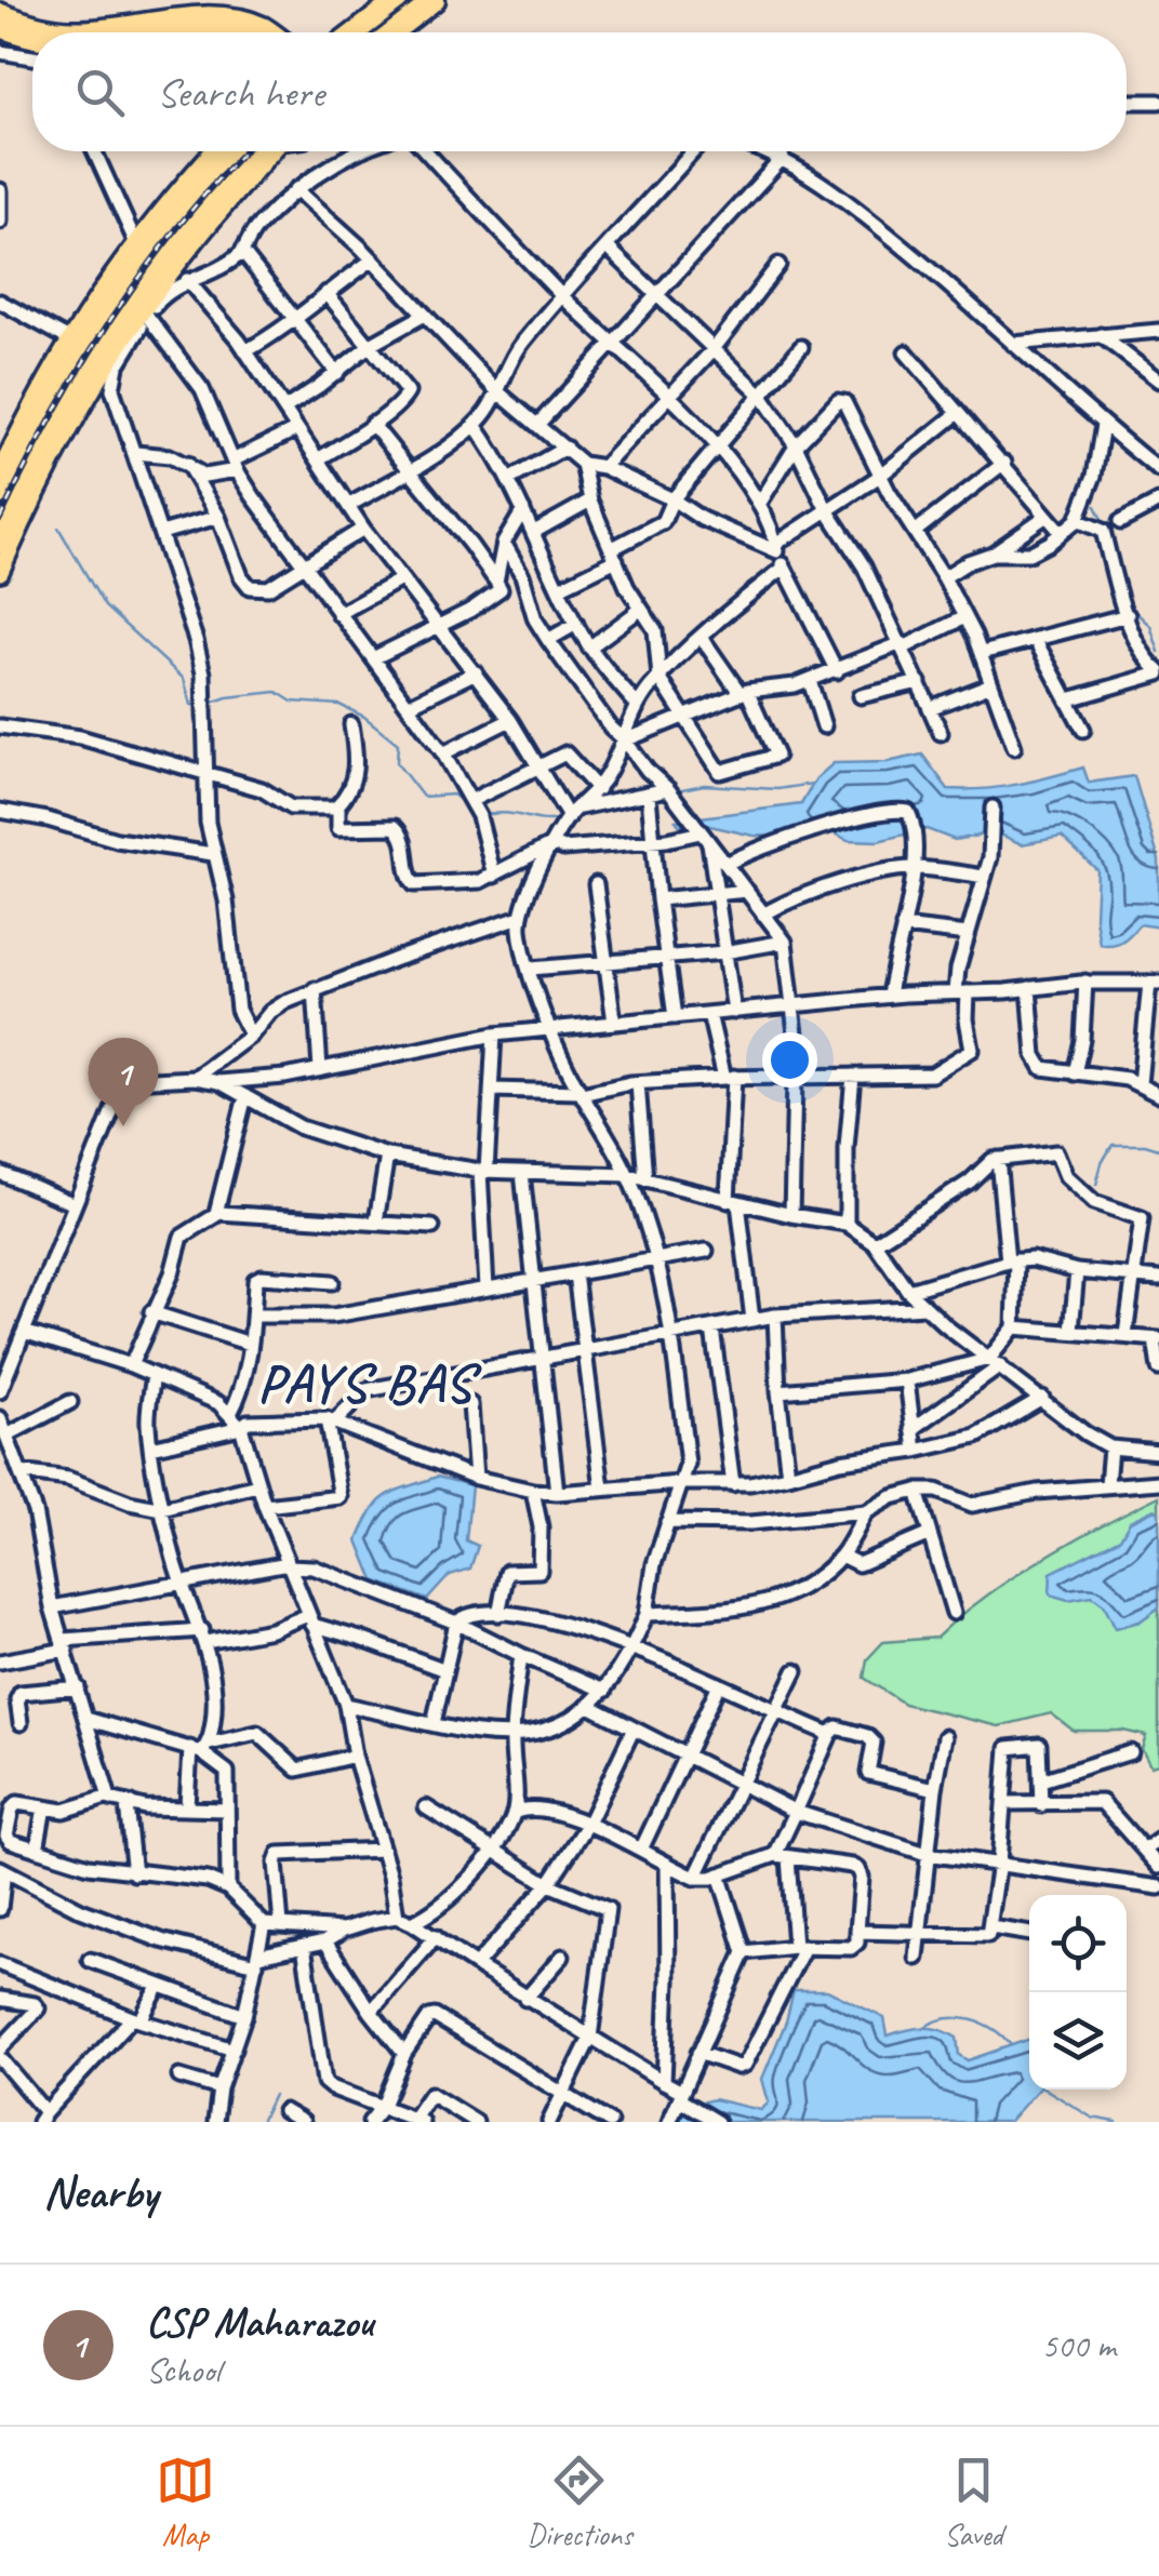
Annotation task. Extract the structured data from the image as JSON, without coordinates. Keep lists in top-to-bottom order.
{
  "districts": ["PAYS BAS"],
  "page": {
    "search": "Search here",
    "pins": "1",
    "heading": "Nearby",
    "list": [
      {
        "mark": "1",
        "name": "CSP Maharazou",
        "note": "School",
        "value": "500 m"
      }
    ],
    "nav": ["Map", "Directions", "Saved"]
  }
}
